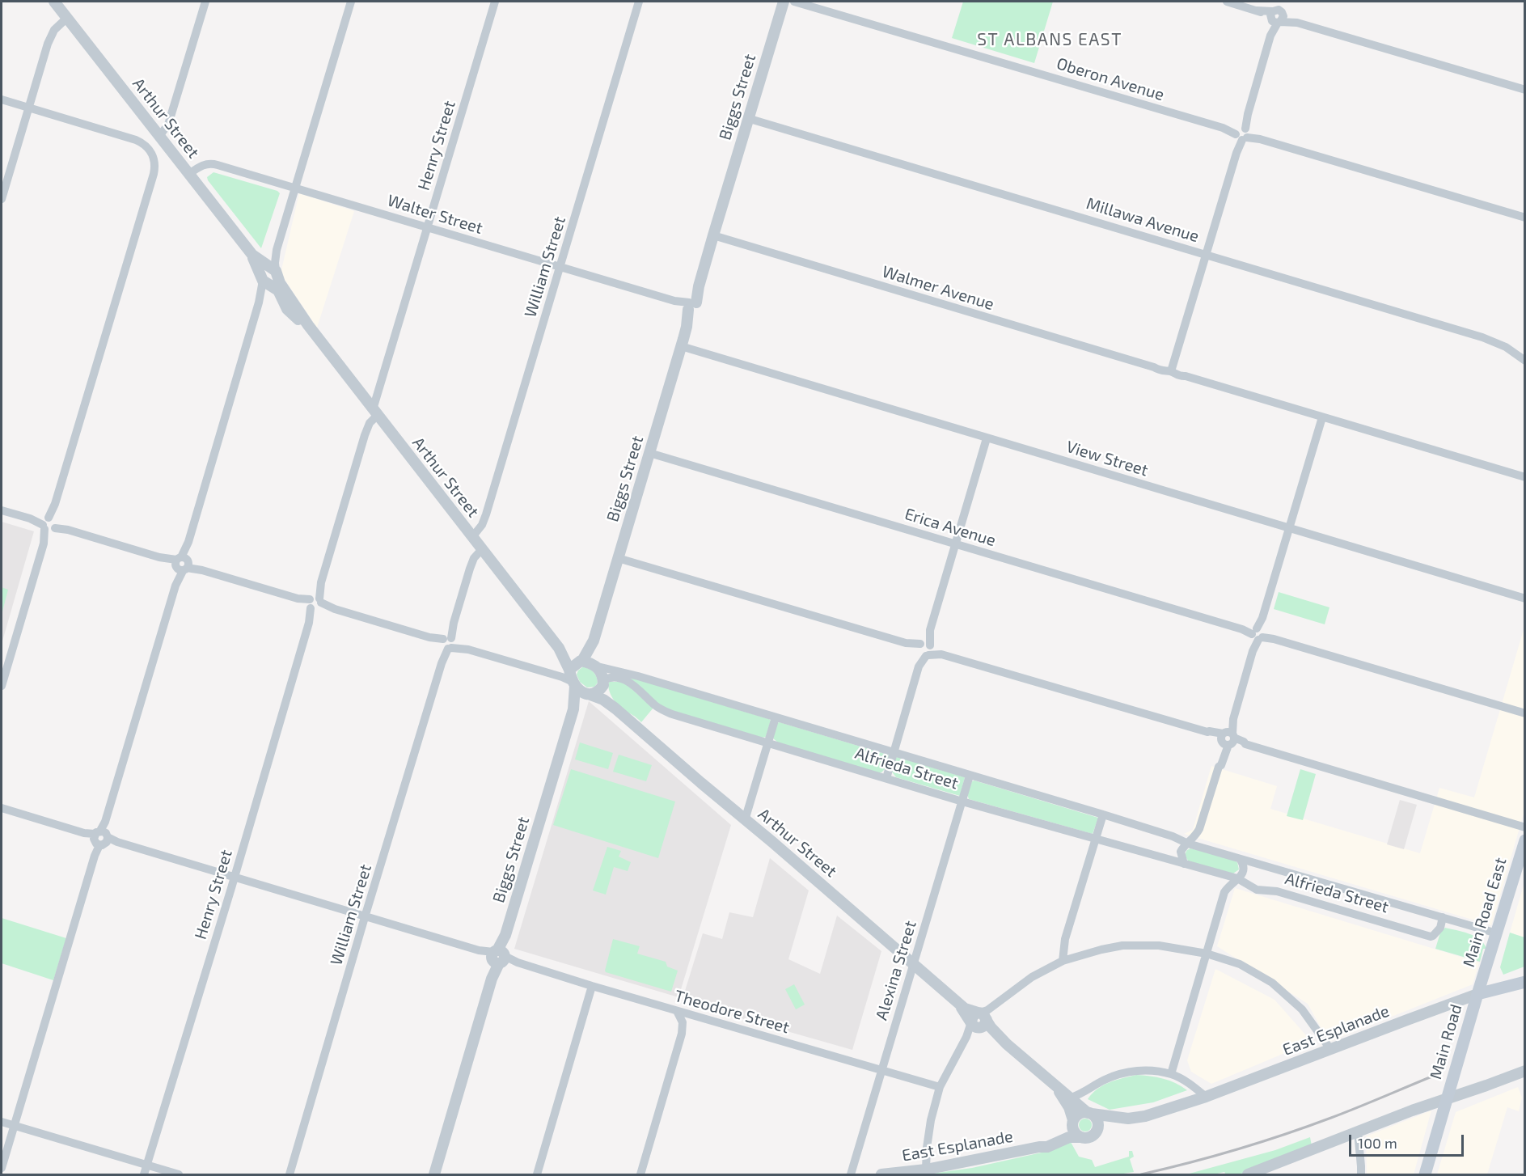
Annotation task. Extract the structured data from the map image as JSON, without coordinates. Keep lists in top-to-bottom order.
{
  "streets": {
    "main road": ["Main Road East", "Main Road"],
    "street": [
      "Oberon Avenue",
      "Biggs Street",
      "Arthur Street",
      "Henry Street",
      "Walter Street",
      "Millawa Avenue",
      "William Street",
      "Walmer Avenue",
      "View Street",
      "Erica Avenue",
      "Alfrieda Street",
      "Alexina Street",
      "Theodore Street",
      "East Esplanade"
    ]
  },
  "crossings": [
    ["Biggs Street", "Arthur Street"],
    ["Biggs Street", "Walter Street"],
    ["Biggs Street", "Millawa Avenue"],
    ["Biggs Street", "Walmer Avenue"],
    ["Biggs Street", "View Street"],
    ["Biggs Street", "Erica Avenue"],
    ["Biggs Street", "Alfrieda Street"],
    ["Biggs Street", "Theodore Street"],
    ["Arthur Street", "Henry Street"],
    ["Arthur Street", "Walter Street"],
    ["Arthur Street", "William Street"],
    ["Arthur Street", "Alfrieda Street"],
    ["Arthur Street", "Alexina Street"],
    ["Henry Street", "Walter Street"],
    ["Henry Street", "Theodore Street"],
    ["Walter Street", "William Street"],
    ["William Street", "Theodore Street"],
    ["Alfrieda Street", "Main Road East"],
    ["Alfrieda Street", "Alexina Street"],
    ["Main Road East", "East Esplanade"],
    ["Main Road East", "Main Road"],
    ["Alexina Street", "Theodore Street"],
    ["East Esplanade", "Main Road"]
  ],
  "districts": ["ST ALBANS EAST"],
  "scale_bar": "100 m"
}
